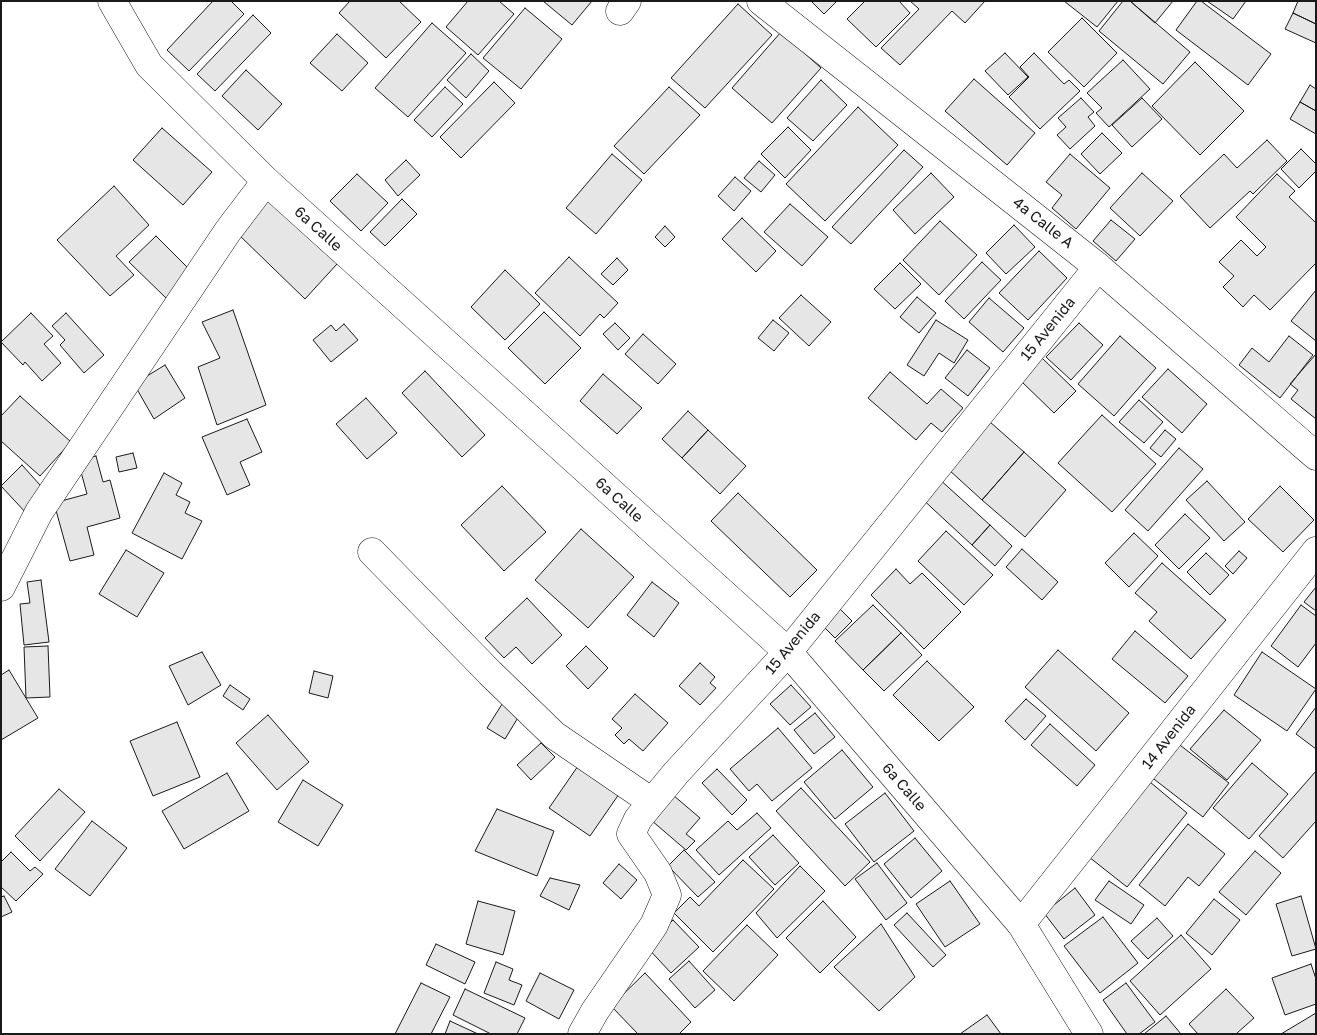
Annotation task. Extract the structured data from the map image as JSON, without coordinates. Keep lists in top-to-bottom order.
{
  "streets": {
    "street": [
      "4a Calle A",
      "6ª Calle",
      "15 Avenida",
      "14 Avenida"
    ]
  },
  "crossings": [
    ["4a Calle A", "15 Avenida"],
    ["6ª Calle", "15 Avenida"],
    ["6ª Calle", "14 Avenida"]
  ]
}
